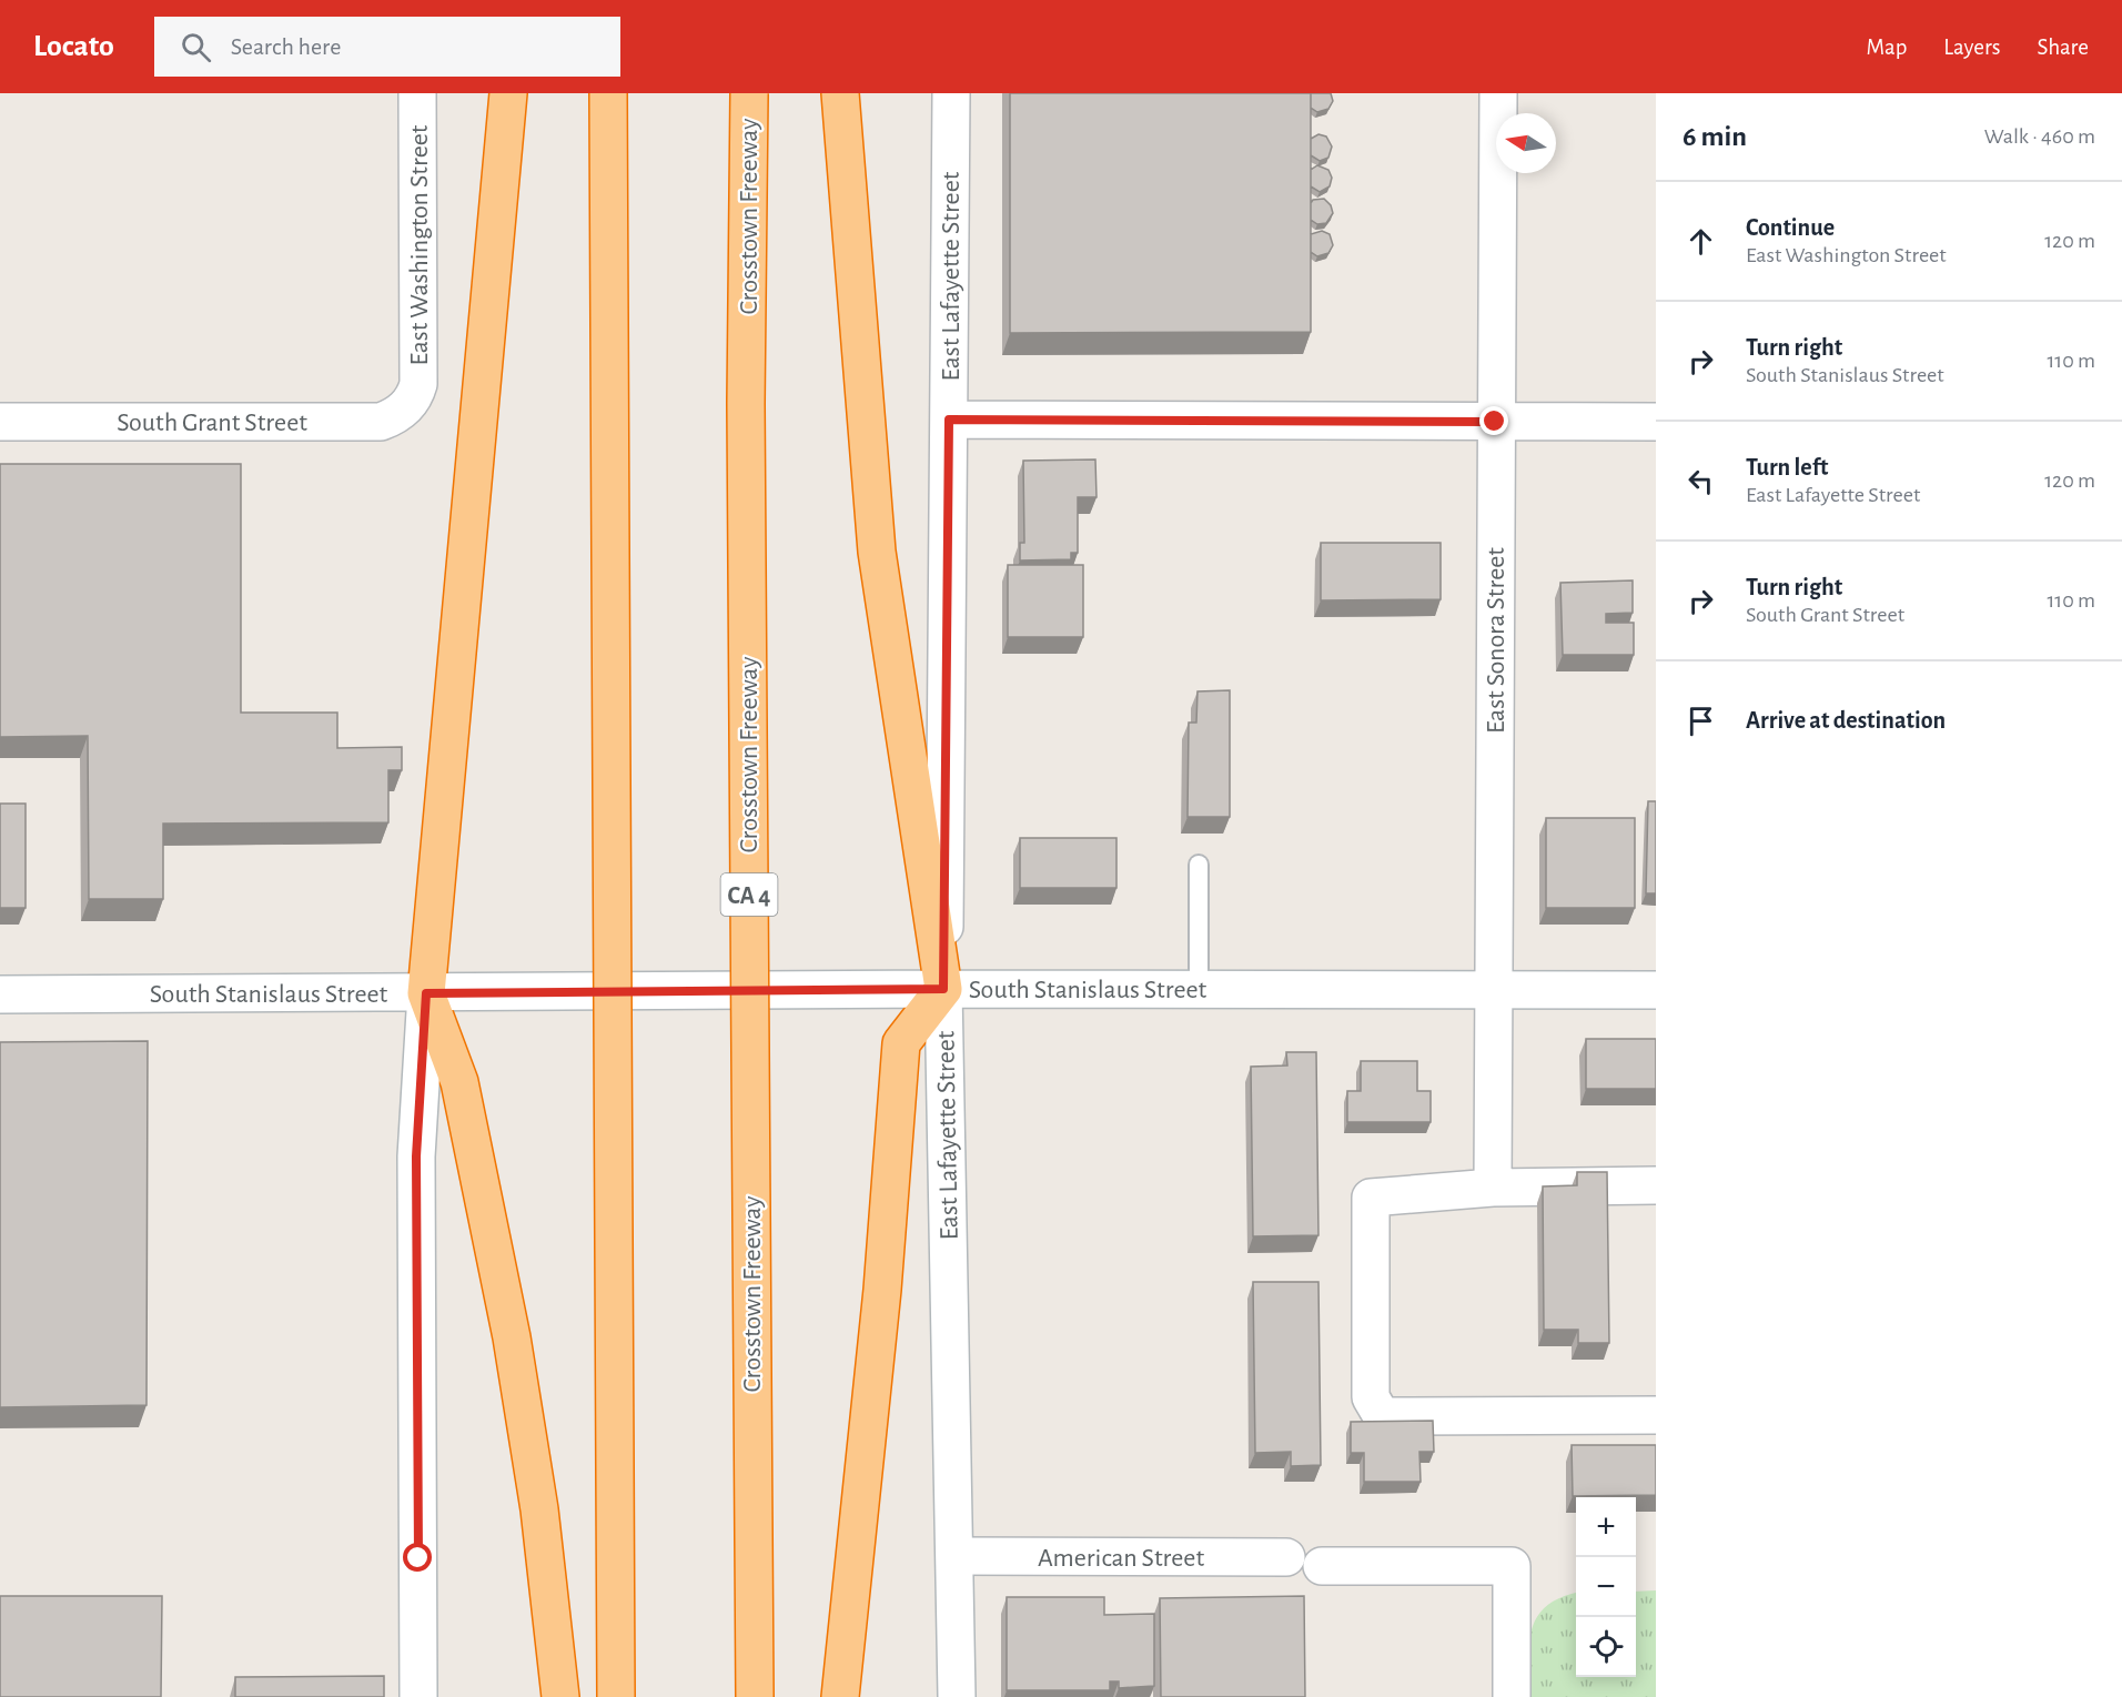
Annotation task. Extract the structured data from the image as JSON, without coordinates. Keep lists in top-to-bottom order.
{
  "streets": {
    "highway": ["Crosstown Freeway", "CA 4"],
    "street": [
      "East Washington Street",
      "East Lafayette Street",
      "South Grant Street",
      "East Sonora Street",
      "South Stanislaus Street",
      "American Street"
    ]
  },
  "crossings": [
    ["East Washington Street", "South Grant Street"],
    ["East Lafayette Street", "South Stanislaus Street"],
    ["East Lafayette Street", "American Street"],
    ["East Sonora Street", "South Stanislaus Street"]
  ],
  "north": "left",
  "page": {
    "header": "Locato",
    "search": "Search here",
    "nav": ["Map", "Layers", "Share"],
    "heading": ["6 min", "Walk · 460 m"],
    "list": [
      ["Continue", "East Washington Street", "120 m"],
      ["Turn right", "South Stanislaus Street", "110 m"],
      ["Turn left", "East Lafayette Street", "120 m"],
      ["Turn right", "South Grant Street", "110 m"],
      "Arrive at destination"
    ],
    "map_buttons": ["+", "−"]
  }
}
